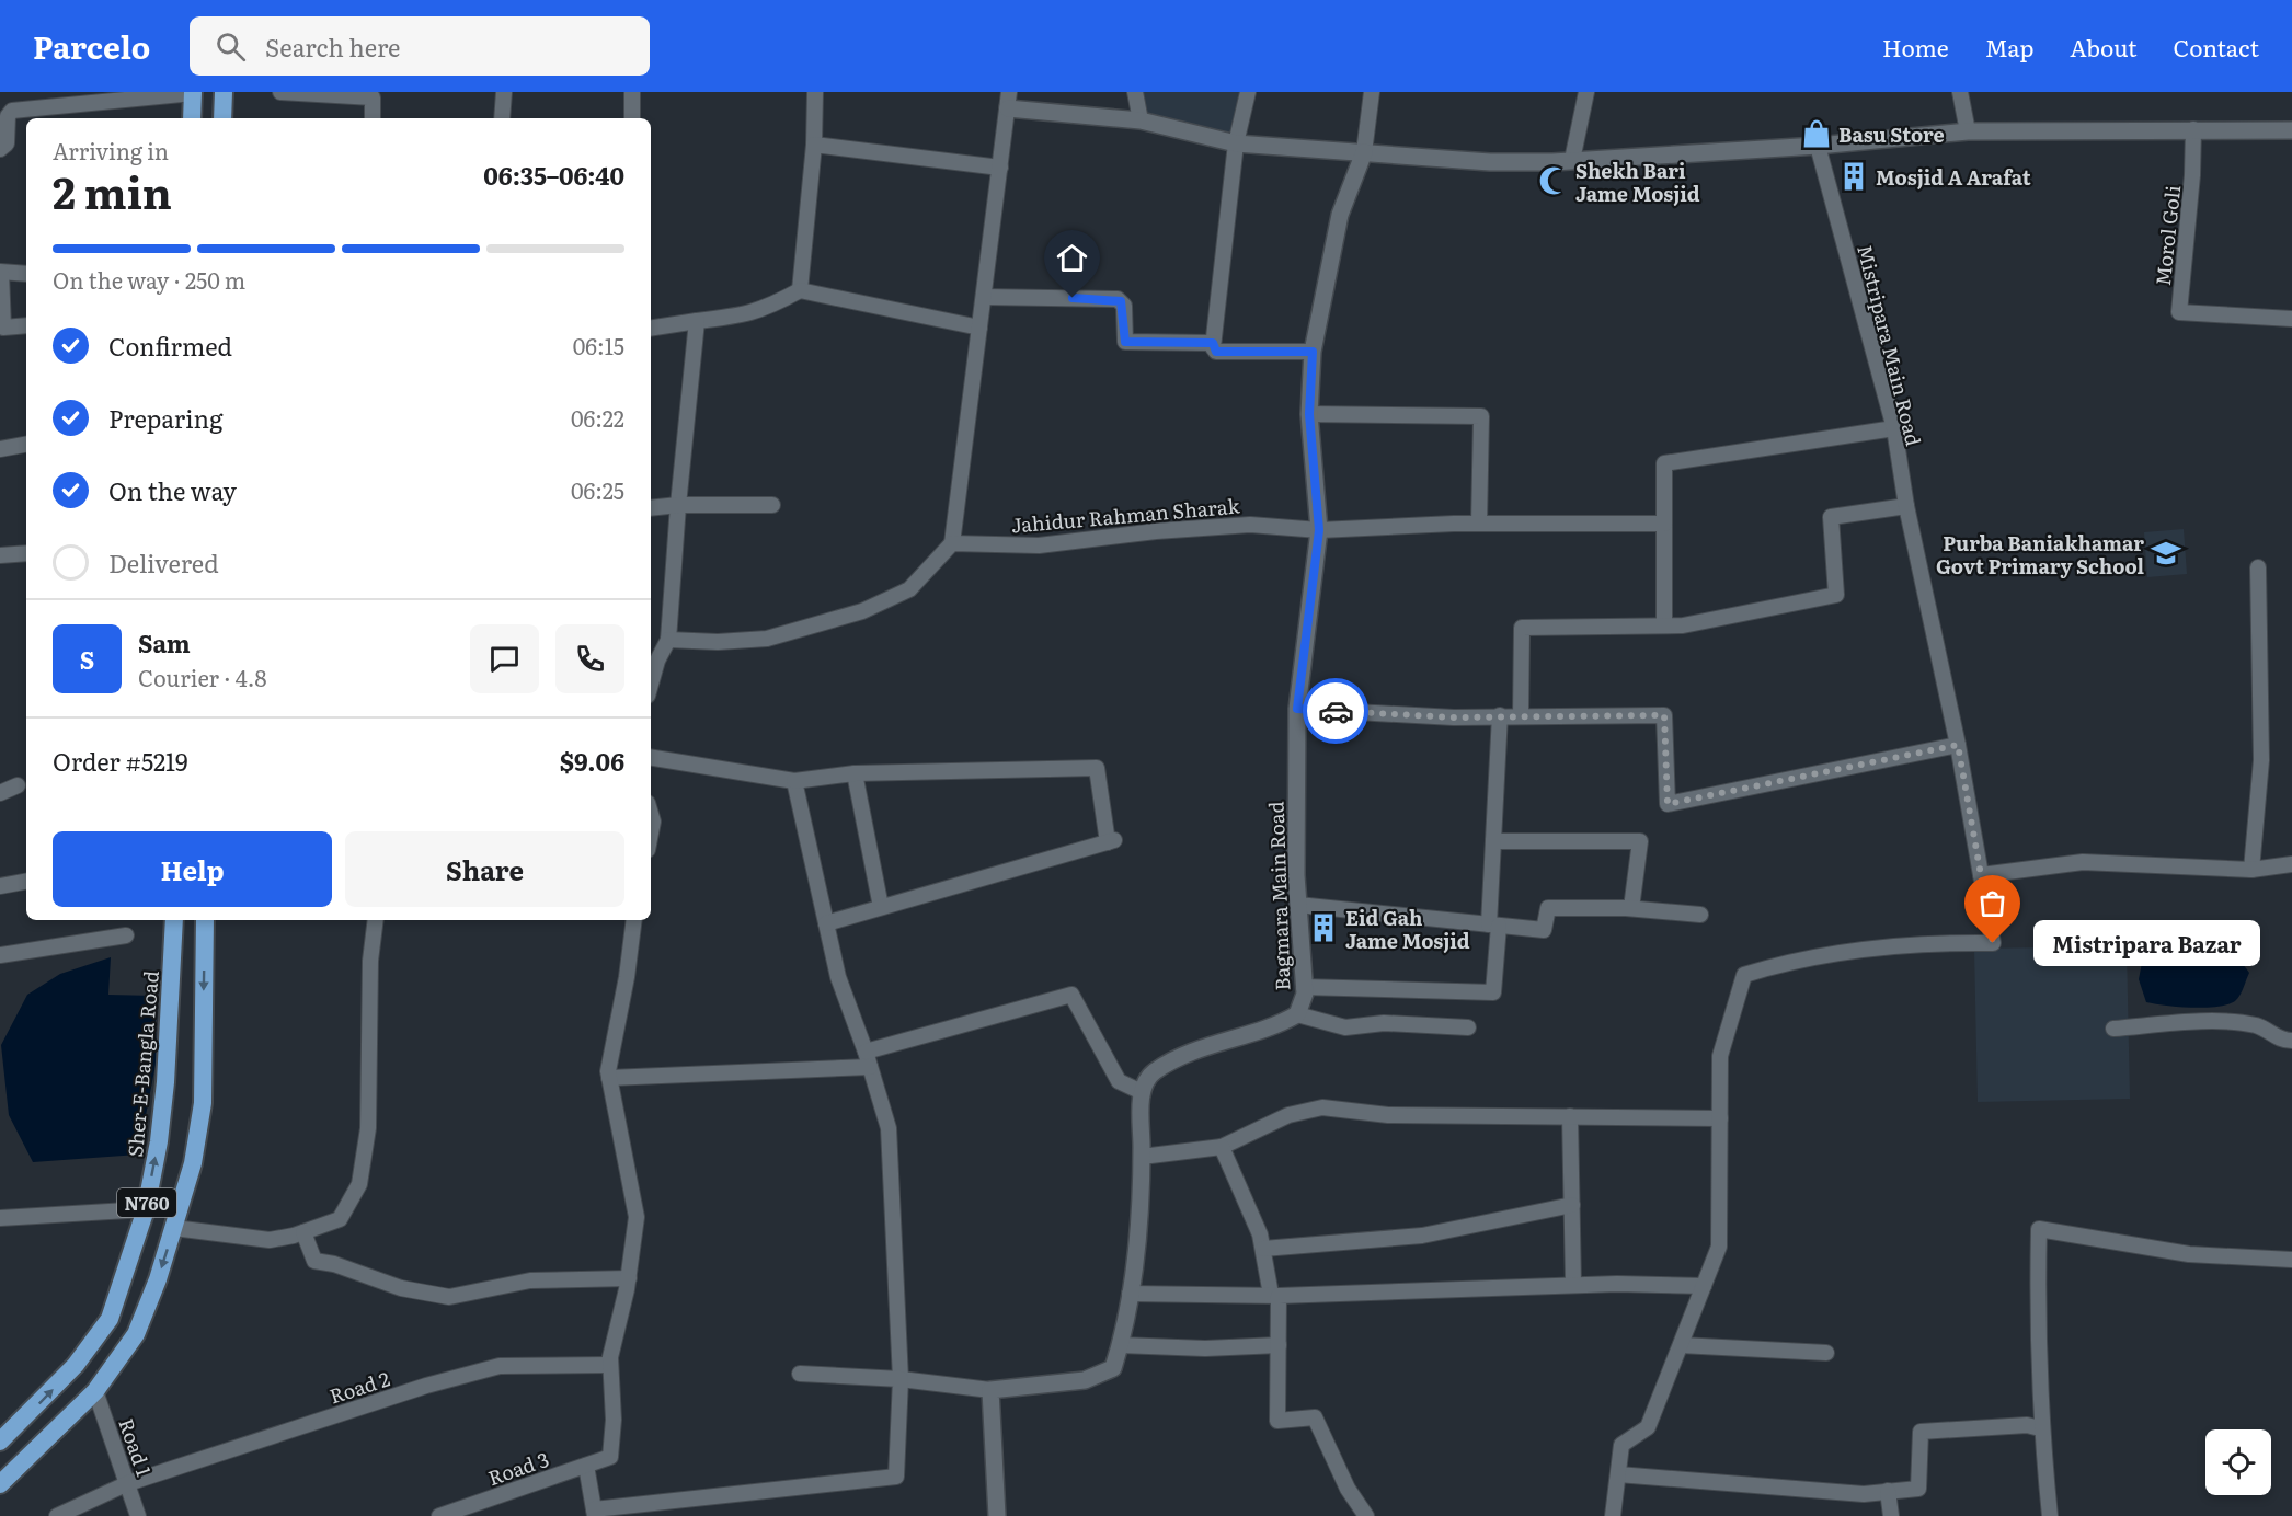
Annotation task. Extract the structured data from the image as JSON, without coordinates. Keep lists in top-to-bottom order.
{
  "streets": {
    "highway": ["Sher-E-Bangla Road", "N760"],
    "street": [
      "Morol Goli",
      "Mistripara Main Road",
      "Jahidur Rahman Sharak",
      "Bagmara Main Road",
      "Road 2",
      "Road 1",
      "Road 3"
    ]
  },
  "crossings": [
    ["Jahidur Rahman Sharak", "Bagmara Main Road"],
    ["N760", "Road 1"],
    ["Road 2", "Road 1"],
    ["Road 2", "Road 3"]
  ],
  "places": {
    "shop": ["Basu Store"],
    "building": ["Mosjid A Arafat", "Eid Gah Jame Mosjid"],
    "mosque": ["Shekh Bari Jame Mosjid"],
    "school or university": ["Purba Baniakhamar Govt Primary School"],
    "other": ["Mistripara Bazar"]
  },
  "page": {
    "header": "Parcelo",
    "search": "Search here",
    "nav": [
      "Home",
      "Map",
      "About",
      "Contact"
    ],
    "heading": ["2 min", "Arriving in", "06:35–06:40"],
    "panel": [
      "Sam",
      "Courier · 4.8",
      "Order #5219",
      "$9.06"
    ],
    "bar": "On the way · 250 m",
    "list": [
      ["Confirmed", "06:15"],
      ["Preparing", "06:22"],
      ["On the way", "06:25"],
      "Delivered"
    ],
    "round": "S",
    "buttons": ["Help", "Share"],
    "bubble": "Mistripara Bazar"
  }
}
